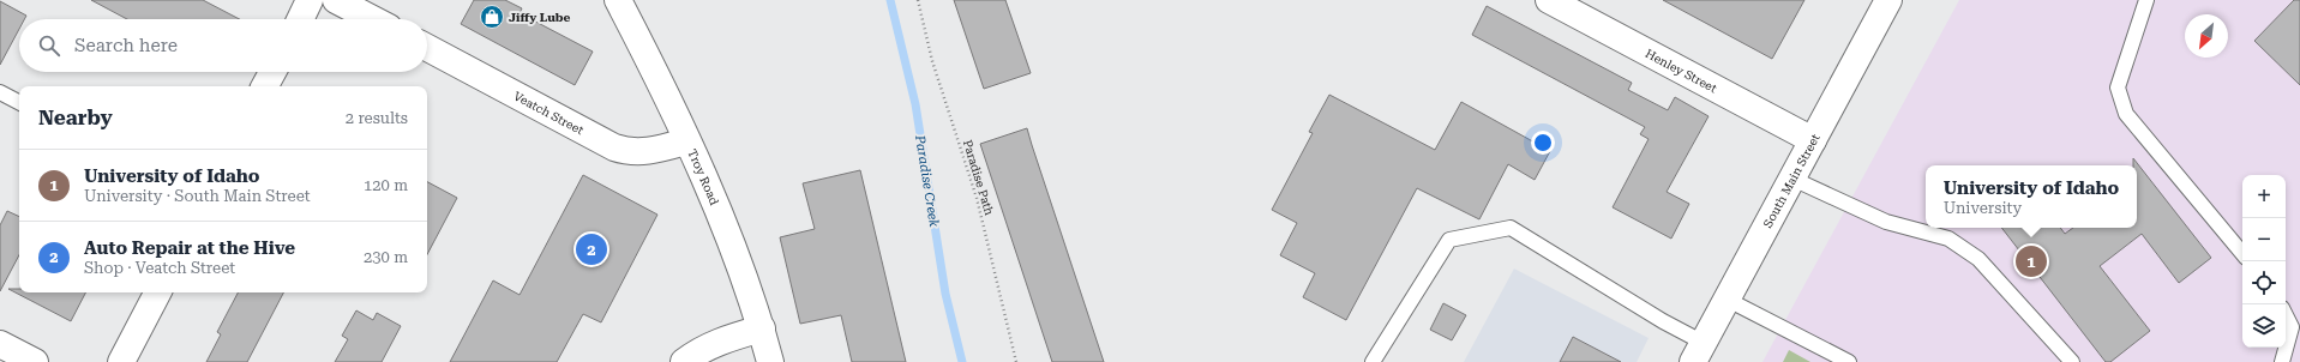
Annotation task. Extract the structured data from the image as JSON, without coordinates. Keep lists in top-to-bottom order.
{
  "streets": {
    "main road": [
      "Henley Street",
      "Veatch Street",
      "Troy Road",
      "South Main Street"
    ],
    "path": ["Paradise Path"]
  },
  "crossings": [
    ["Henley Street", "South Main Street"],
    ["Veatch Street", "Troy Road"]
  ],
  "water": ["Paradise Creek"],
  "places": {
    "shop": ["Jiffy Lube"]
  },
  "north": "bottom left",
  "page": {
    "search": "Search here",
    "heading": ["Nearby", "2 results"],
    "list": [
      {
        "mark": "1",
        "name": "University of Idaho",
        "note": "University · South Main Street",
        "value": "120 m"
      },
      {
        "mark": "2",
        "name": "Auto Repair at the Hive",
        "note": "Shop · Veatch Street",
        "value": "230 m"
      }
    ],
    "popup": ["University of Idaho", "University"],
    "map_buttons": ["+", "−"],
    "pins": ["2", "1"]
  }
}
